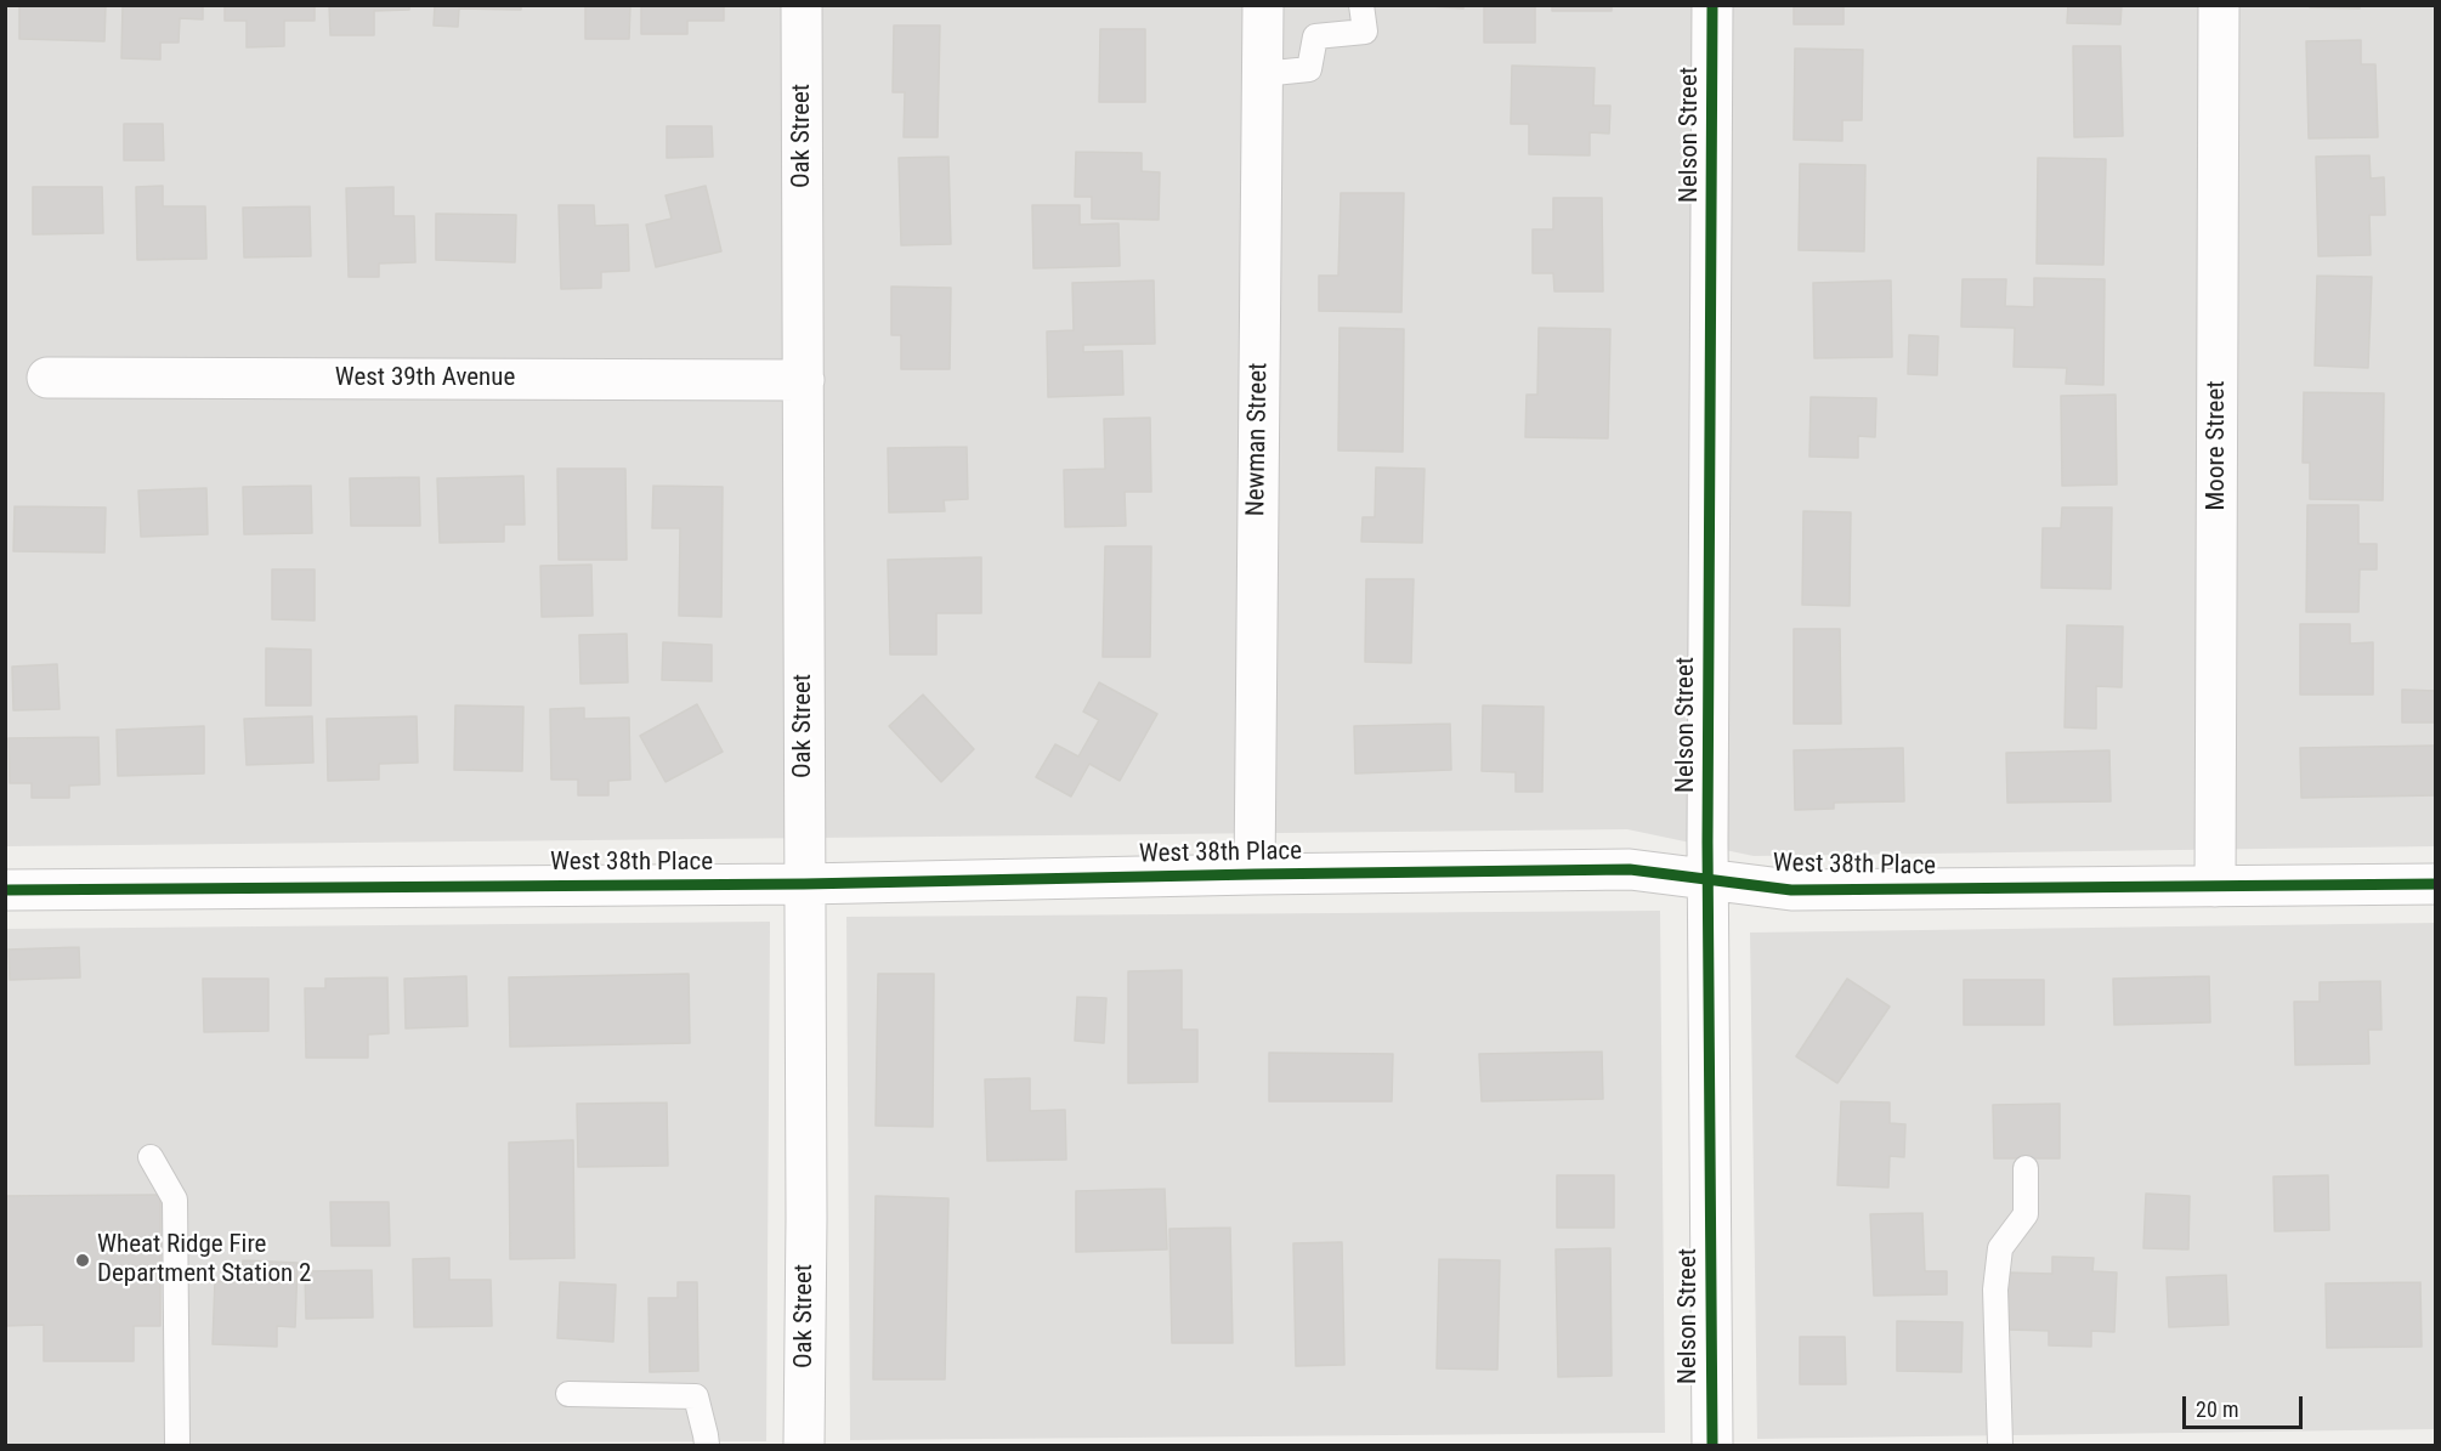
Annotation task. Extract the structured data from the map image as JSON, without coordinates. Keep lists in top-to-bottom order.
{
  "streets": {
    "street": [
      "Nelson Street",
      "Oak Street",
      "West 39th Avenue",
      "Newman Street",
      "Moore Street",
      "West 38th Place"
    ]
  },
  "crossings": [
    ["Nelson Street", "West 38th Place"],
    ["Oak Street", "West 39th Avenue"],
    ["Oak Street", "West 38th Place"],
    ["Newman Street", "West 38th Place"],
    ["Moore Street", "West 38th Place"]
  ],
  "places": ["Wheat Ridge Fire Department Station 2"],
  "scale_bar": "20 m"
}
